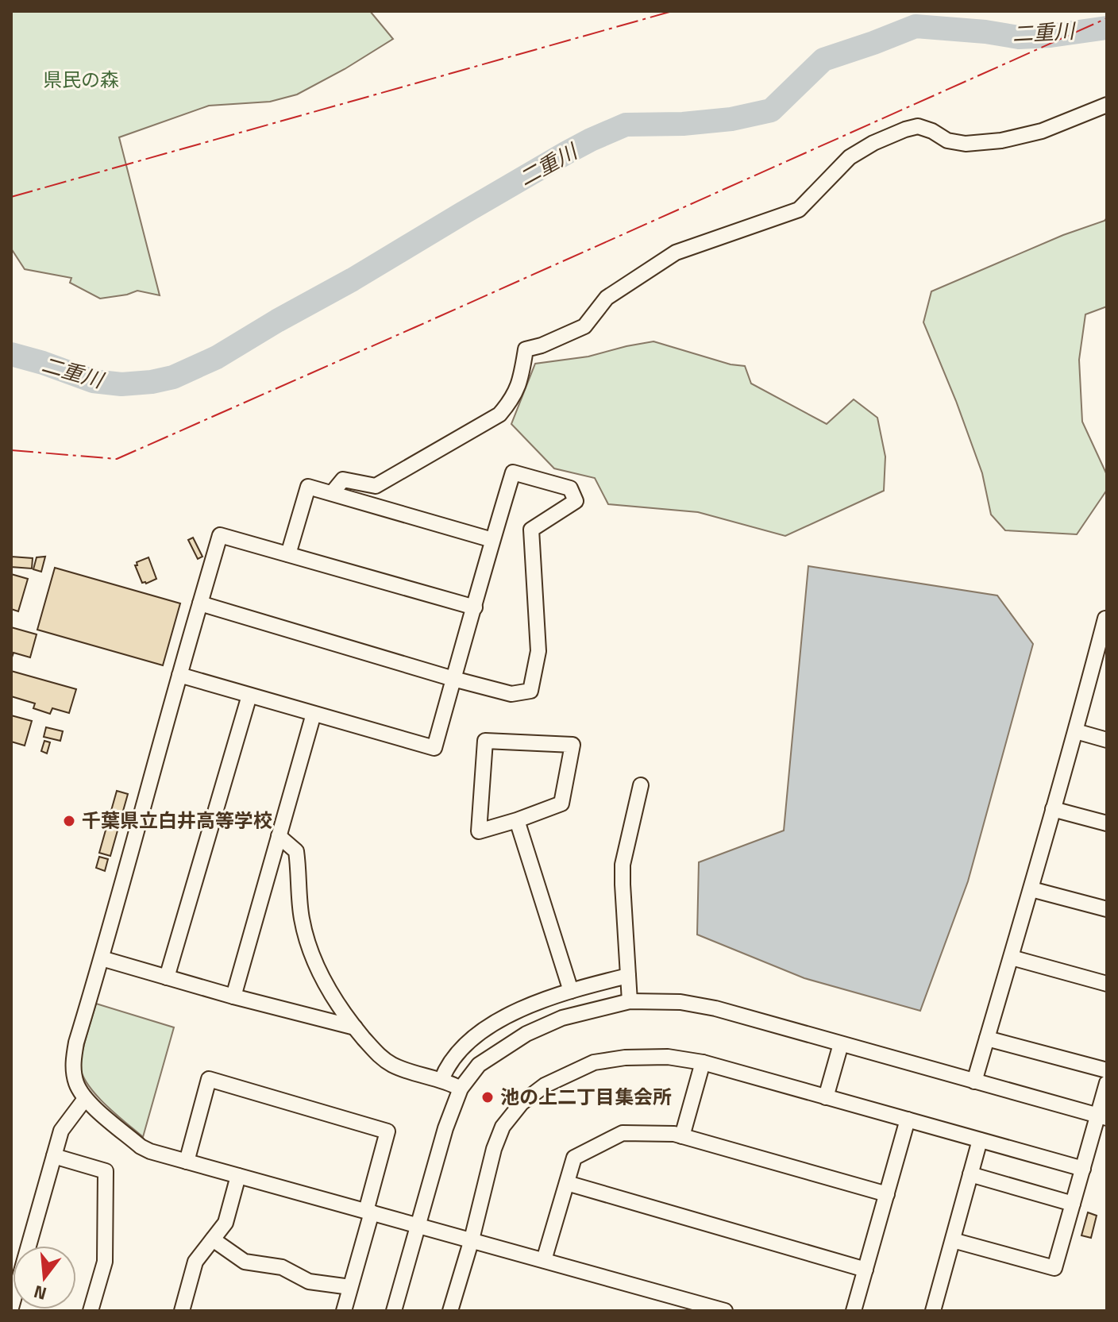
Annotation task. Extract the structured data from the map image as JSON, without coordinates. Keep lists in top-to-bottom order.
{
  "water": ["二重川"],
  "parks": ["県民の森"],
  "places": ["千葉県立白井高等学校", "池の上二丁目集会所"],
  "north": "bottom"
}
